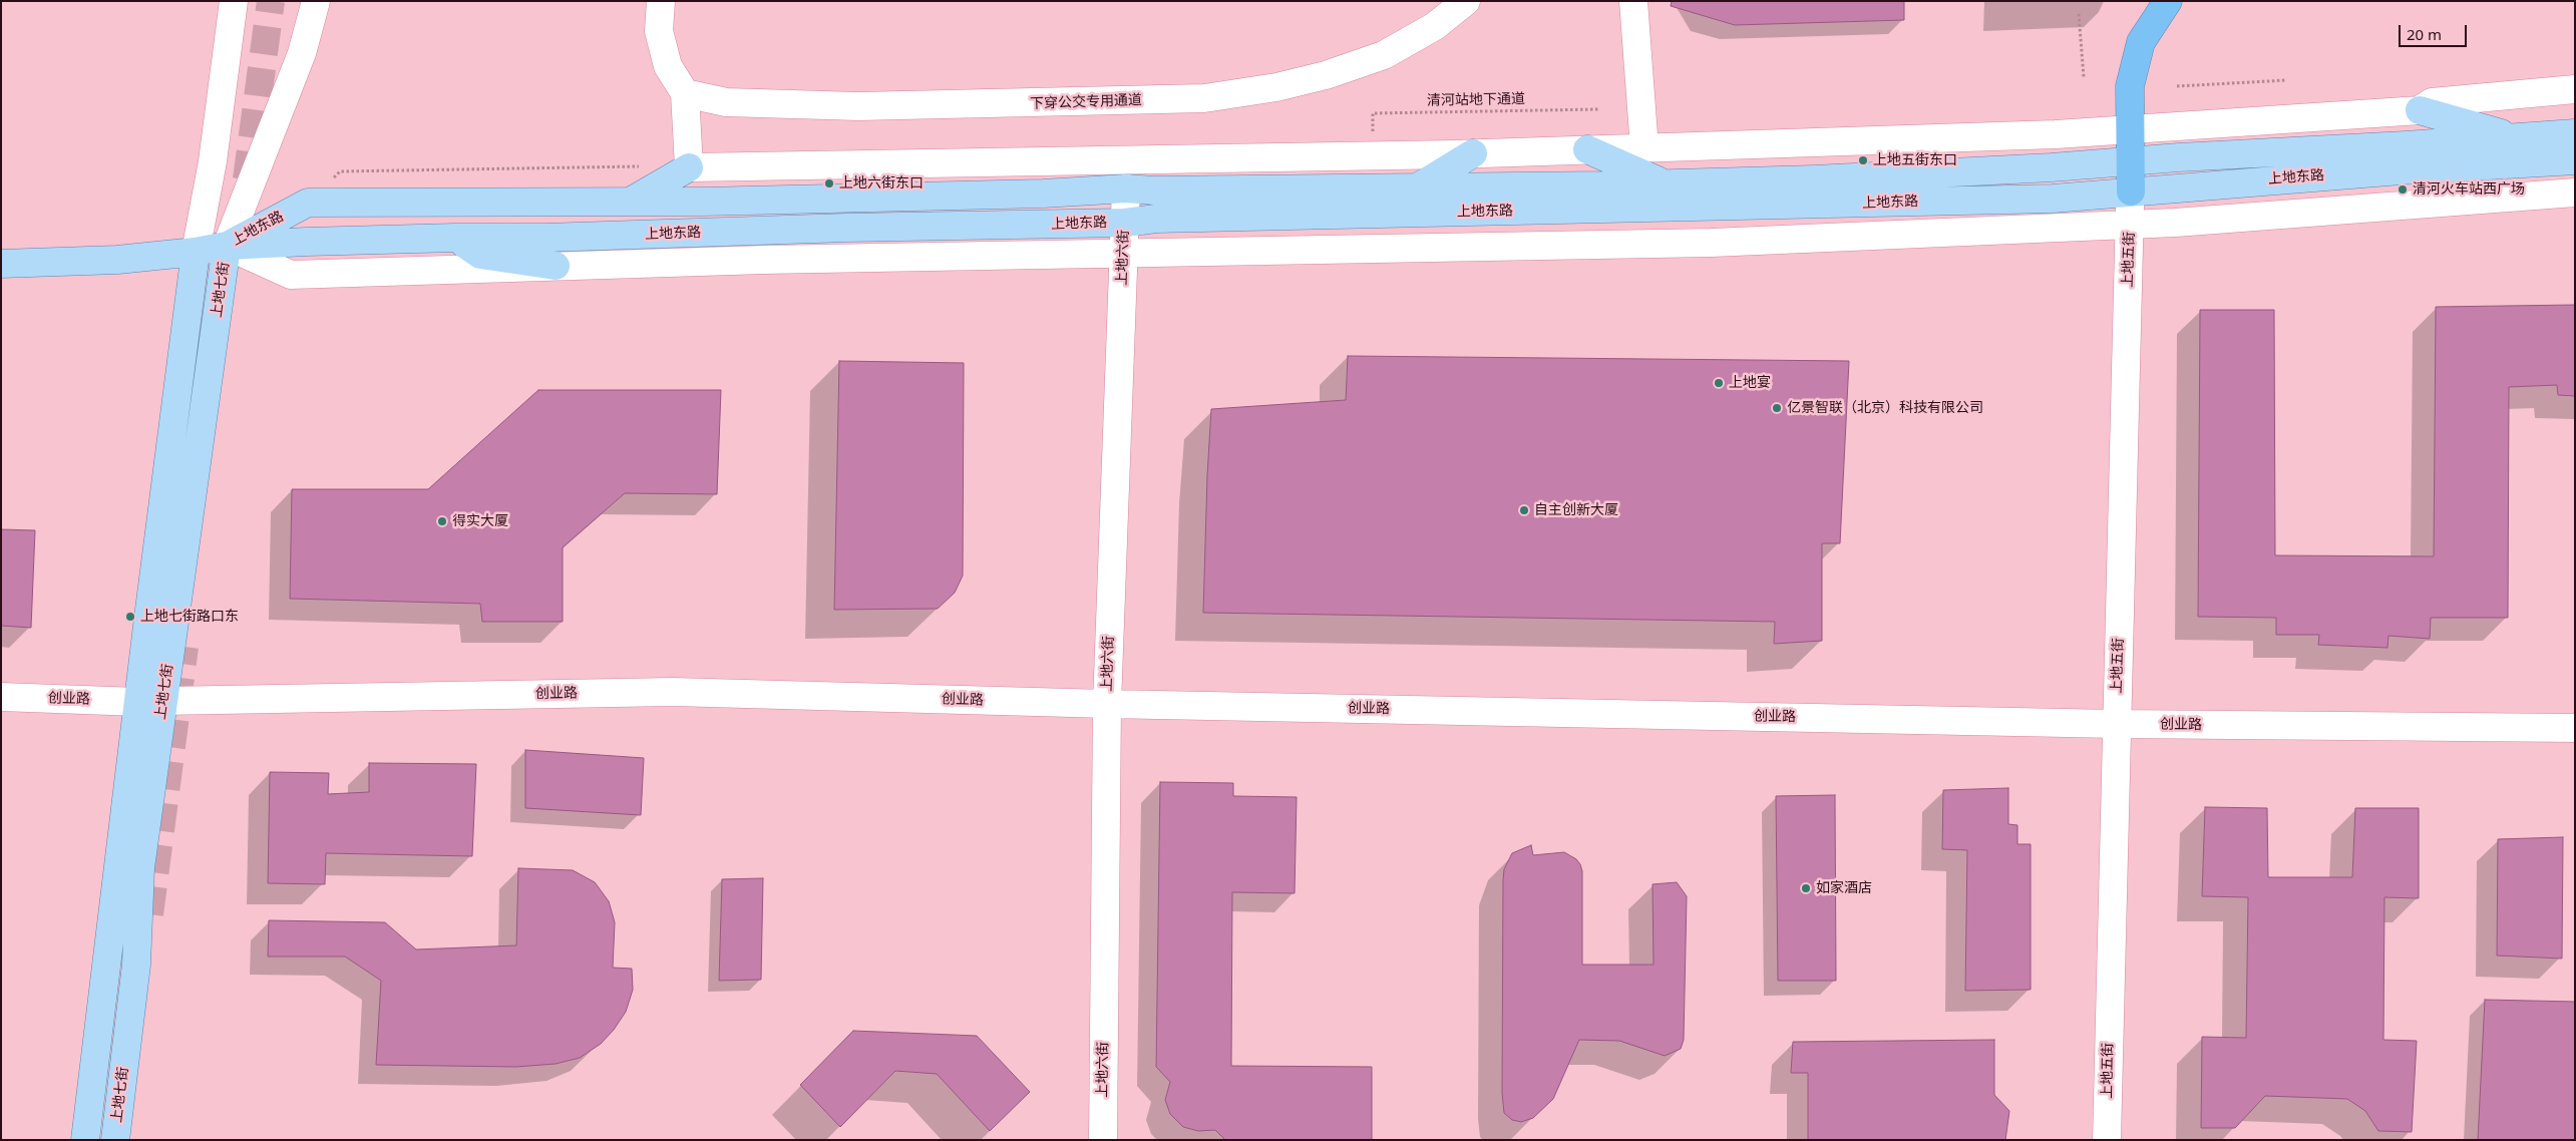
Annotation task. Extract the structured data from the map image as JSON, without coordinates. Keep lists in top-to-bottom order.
{
  "streets": {
    "main road": ["上地东路", "上地七街"],
    "street": [
      "下穿公交专用通道",
      "上地六街",
      "上地五街",
      "创业路"
    ],
    "path": ["清河站地下通道"]
  },
  "crossings": [
    ["上地东路", "上地六街"],
    ["上地东路", "上地五街"],
    ["上地东路", "上地七街"],
    ["上地六街", "创业路"],
    ["上地五街", "创业路"],
    ["上地七街", "创业路"]
  ],
  "places": [
    "上地五街东口",
    "上地六街东口",
    "清河火车站西广场",
    "上地宴",
    "亿景智联（北京）科技有限公司",
    "自主创新大厦",
    "得实大厦",
    "上地七街路口东",
    "如家酒店"
  ],
  "scale_bar": "20 m"
}
